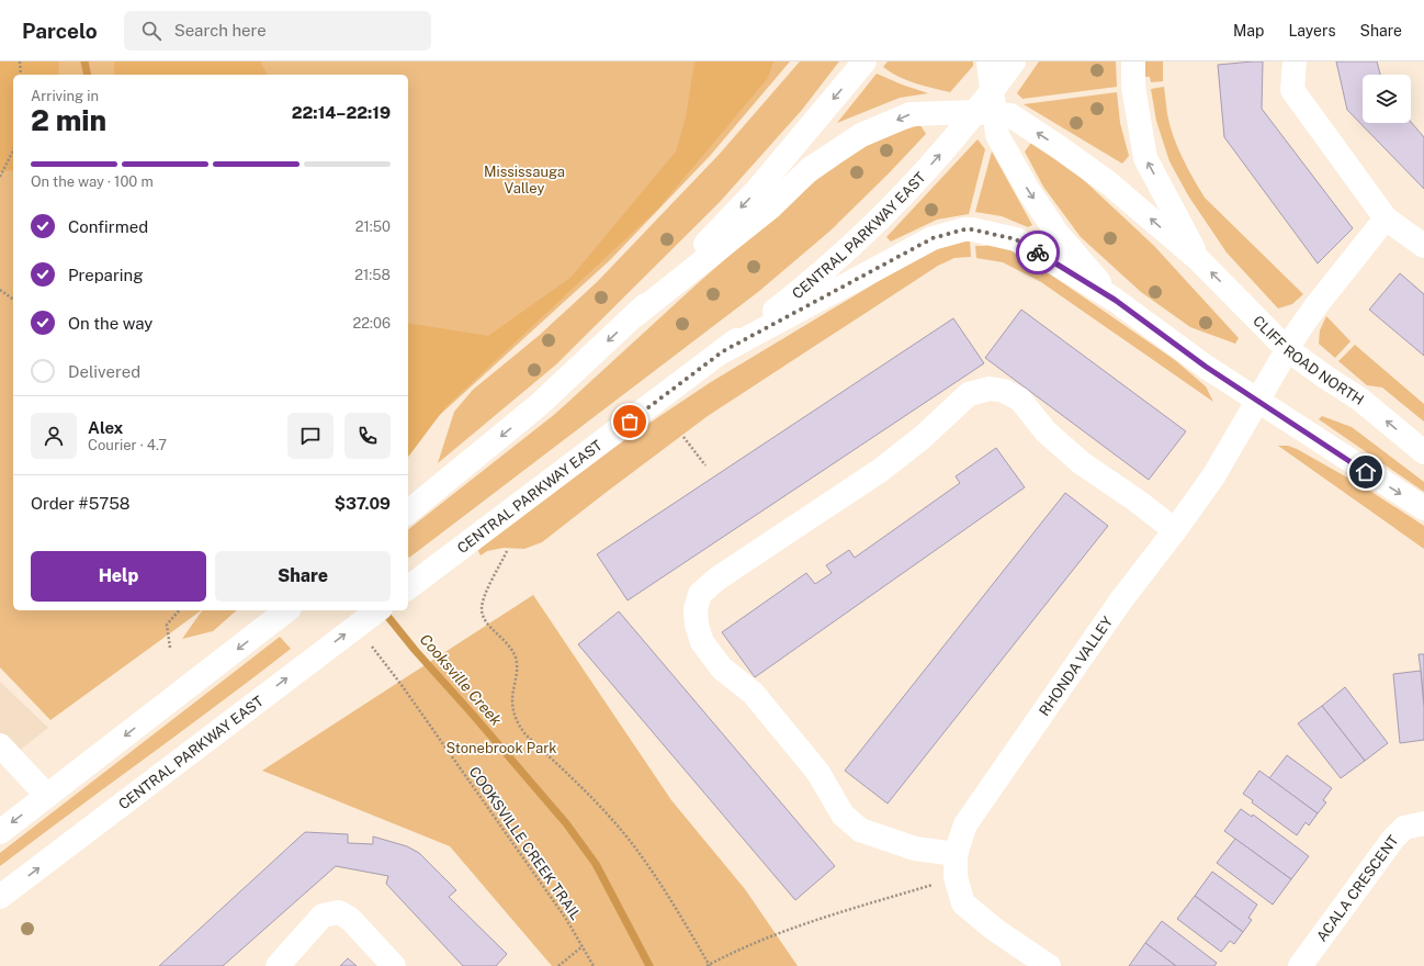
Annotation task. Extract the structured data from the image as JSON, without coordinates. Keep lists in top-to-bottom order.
{
  "streets": {
    "street": [
      "CENTRAL PARKWAY EAST",
      "CLIFF ROAD NORTH",
      "RHONDA VALLEY",
      "ACALA CRESCENT"
    ],
    "path": ["COOKSVILLE CREEK TRAIL"]
  },
  "crossings": [
    ["CLIFF ROAD NORTH", "RHONDA VALLEY"]
  ],
  "water": ["Cooksville Creek"],
  "parks": ["Mississauga Valley", "Stonebrook Park"],
  "page": {
    "header": "Parcelo",
    "search": "Search here",
    "nav": ["Map", "Layers", "Share"],
    "heading": ["2 min", "Arriving in", "22:14–22:19"],
    "panel": [
      "Alex",
      "Courier · 4.7",
      "Order #5758",
      "$37.09"
    ],
    "bar": "On the way · 100 m",
    "list": [
      ["Confirmed", "21:50"],
      ["Preparing", "21:58"],
      ["On the way", "22:06"],
      "Delivered"
    ],
    "buttons": ["Help", "Share"]
  }
}
